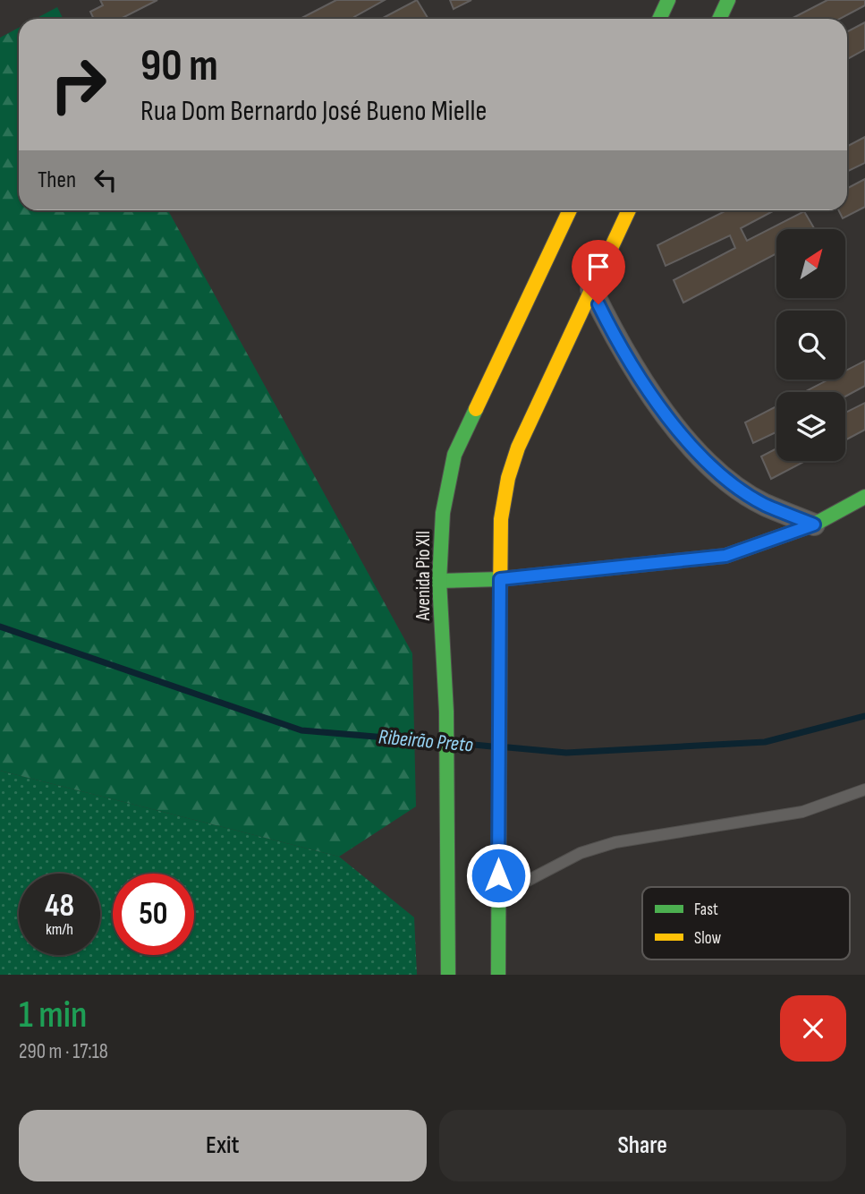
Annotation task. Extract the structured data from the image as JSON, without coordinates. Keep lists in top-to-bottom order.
{
  "streets": {
    "main road": ["Avenida Pio XII"]
  },
  "water": ["Ribeirão Preto"],
  "legend": ["Fast", "Slow"],
  "north": "top right",
  "page": {
    "turn": ["90 m", "Rua Dom Bernardo José Bueno Mielle"],
    "then": "Then",
    "speed": "48 km/h",
    "limit": "50",
    "heading": ["1 min", "290 m · 17:18"],
    "buttons": ["Exit", "Share"]
  }
}
